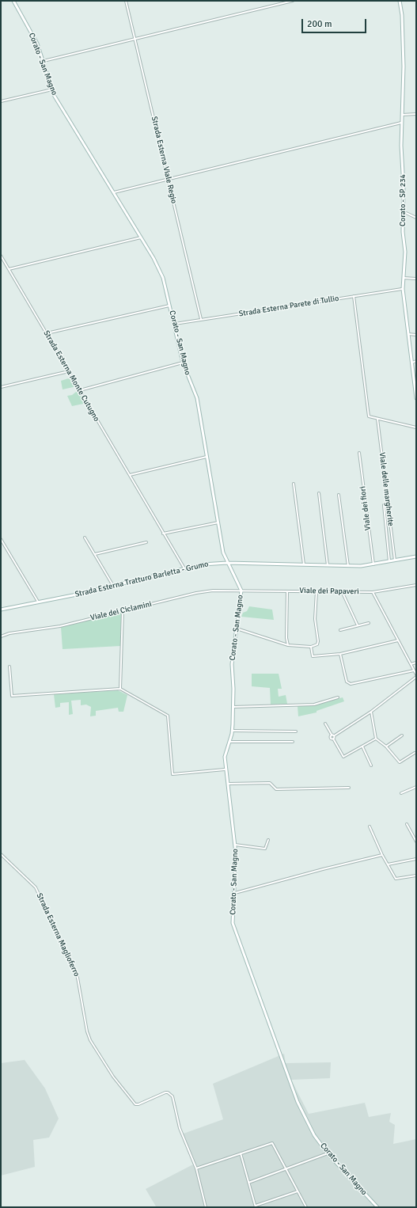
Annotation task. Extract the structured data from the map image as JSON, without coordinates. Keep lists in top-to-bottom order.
{
  "streets": {
    "main road": ["Corato - San Magno", "Corato - SP 234", "Strada Esterna Tratturo Barletta - Grumo"],
    "street": [
      "Strada Esterna Viale Regio",
      "Strada Esterna Parete di Tullio",
      "Strada Esterna Monte Cutugno",
      "Viale delle margherite",
      "Viale dei fiori",
      "Viale dei Papaveri",
      "Viale dei Ciclamini",
      "Strada Esterna Maglioferro"
    ]
  },
  "crossings": [
    ["Corato - San Magno", "Strada Esterna Parete di Tullio"],
    ["Corato - San Magno", "Strada Esterna Tratturo Barletta - Grumo"],
    ["Corato - San Magno", "Viale dei Papaveri"],
    ["Corato - San Magno", "Viale dei Ciclamini"],
    ["Strada Esterna Viale Regio", "Strada Esterna Parete di Tullio"],
    ["Corato - SP 234", "Strada Esterna Parete di Tullio"],
    ["Strada Esterna Monte Cutugno", "Strada Esterna Tratturo Barletta - Grumo"],
    ["Viale delle margherite", "Strada Esterna Tratturo Barletta - Grumo"],
    ["Viale dei fiori", "Strada Esterna Tratturo Barletta - Grumo"],
    ["Viale dei Papaveri", "Viale dei Ciclamini"]
  ],
  "scale_bar": "200 m"
}
